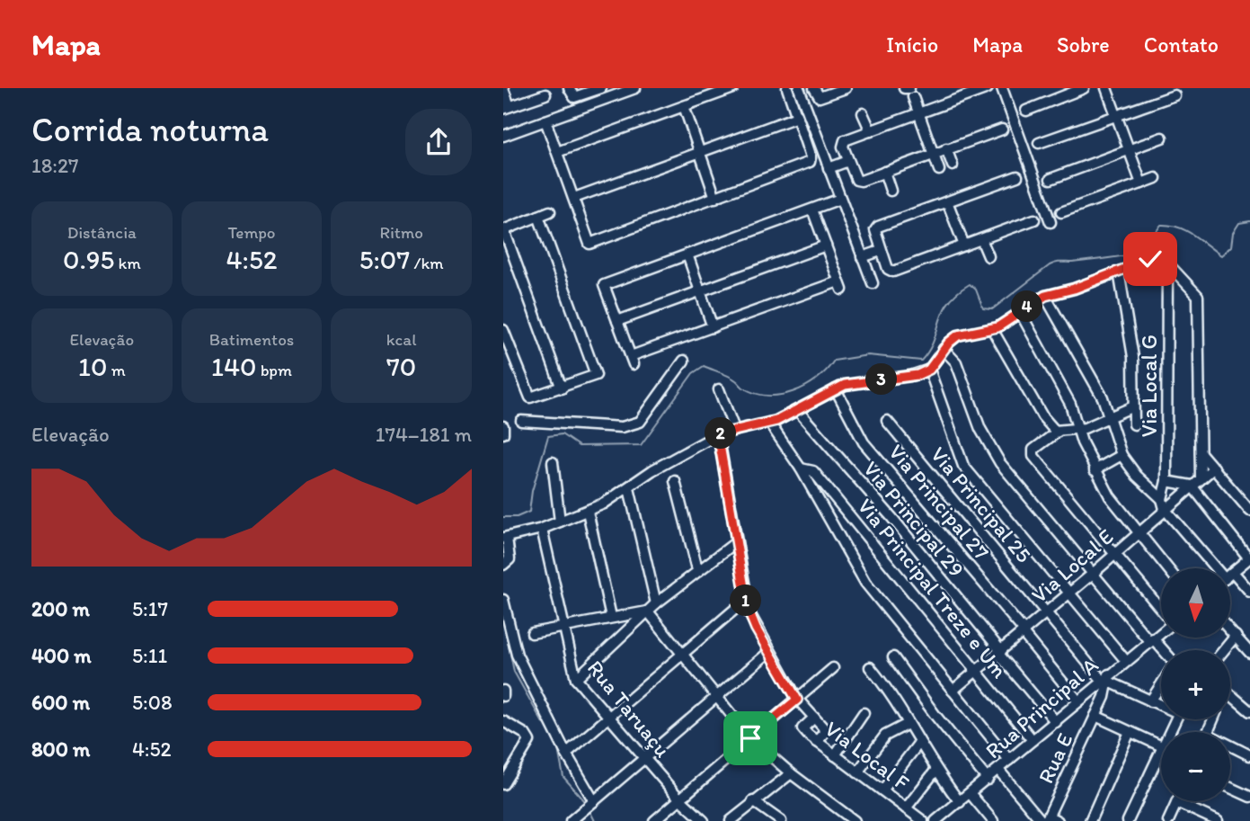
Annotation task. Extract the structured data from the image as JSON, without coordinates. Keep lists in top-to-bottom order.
{
  "streets": {
    "street": [
      "Via Local G",
      "Via Principal 27",
      "Via Principal 25",
      "Via Principal 29",
      "Via Local E",
      "Via Principal Treze e Um",
      "Rua Principal A",
      "Rua Taruaçu",
      "Via Local F",
      "Rua E"
    ]
  },
  "crossings": [
    ["Via Local G", "Via Local E"],
    ["Via Principal 27", "Via Local E"],
    ["Via Principal 27", "Rua Principal A"],
    ["Via Principal 25", "Via Local E"],
    ["Via Principal 25", "Rua Principal A"],
    ["Via Principal 25", "Rua E"],
    ["Via Principal 29", "Via Local E"],
    ["Via Principal 29", "Rua Principal A"],
    ["Via Local E", "Via Principal Treze e Um"],
    ["Via Principal Treze e Um", "Rua Principal A"],
    ["Rua Principal A", "Rua E"]
  ],
  "north": "bottom",
  "page": {
    "header": "Mapa",
    "nav": [
      "Início",
      "Mapa",
      "Sobre",
      "Contato"
    ],
    "heading": ["Corrida noturna", "18:27"],
    "stats": [
      ["Distância", "0.95 km"],
      ["Tempo", "4:52"],
      ["Ritmo", "5:07 /km"],
      ["Elevação", "10 m"],
      ["Batimentos", "140 bpm"],
      ["kcal", "70"]
    ],
    "pins": [
      "4",
      "3",
      "2",
      "1"
    ],
    "chart": ["Elevação", "174–181 m"],
    "map_buttons": ["+", "−"],
    "list": [
      {
        "name": "200 m",
        "note": "5:17"
      },
      {
        "name": "400 m",
        "note": "5:11"
      },
      {
        "name": "600 m",
        "note": "5:08"
      },
      {
        "name": "800 m",
        "note": "4:52"
      }
    ]
  }
}
